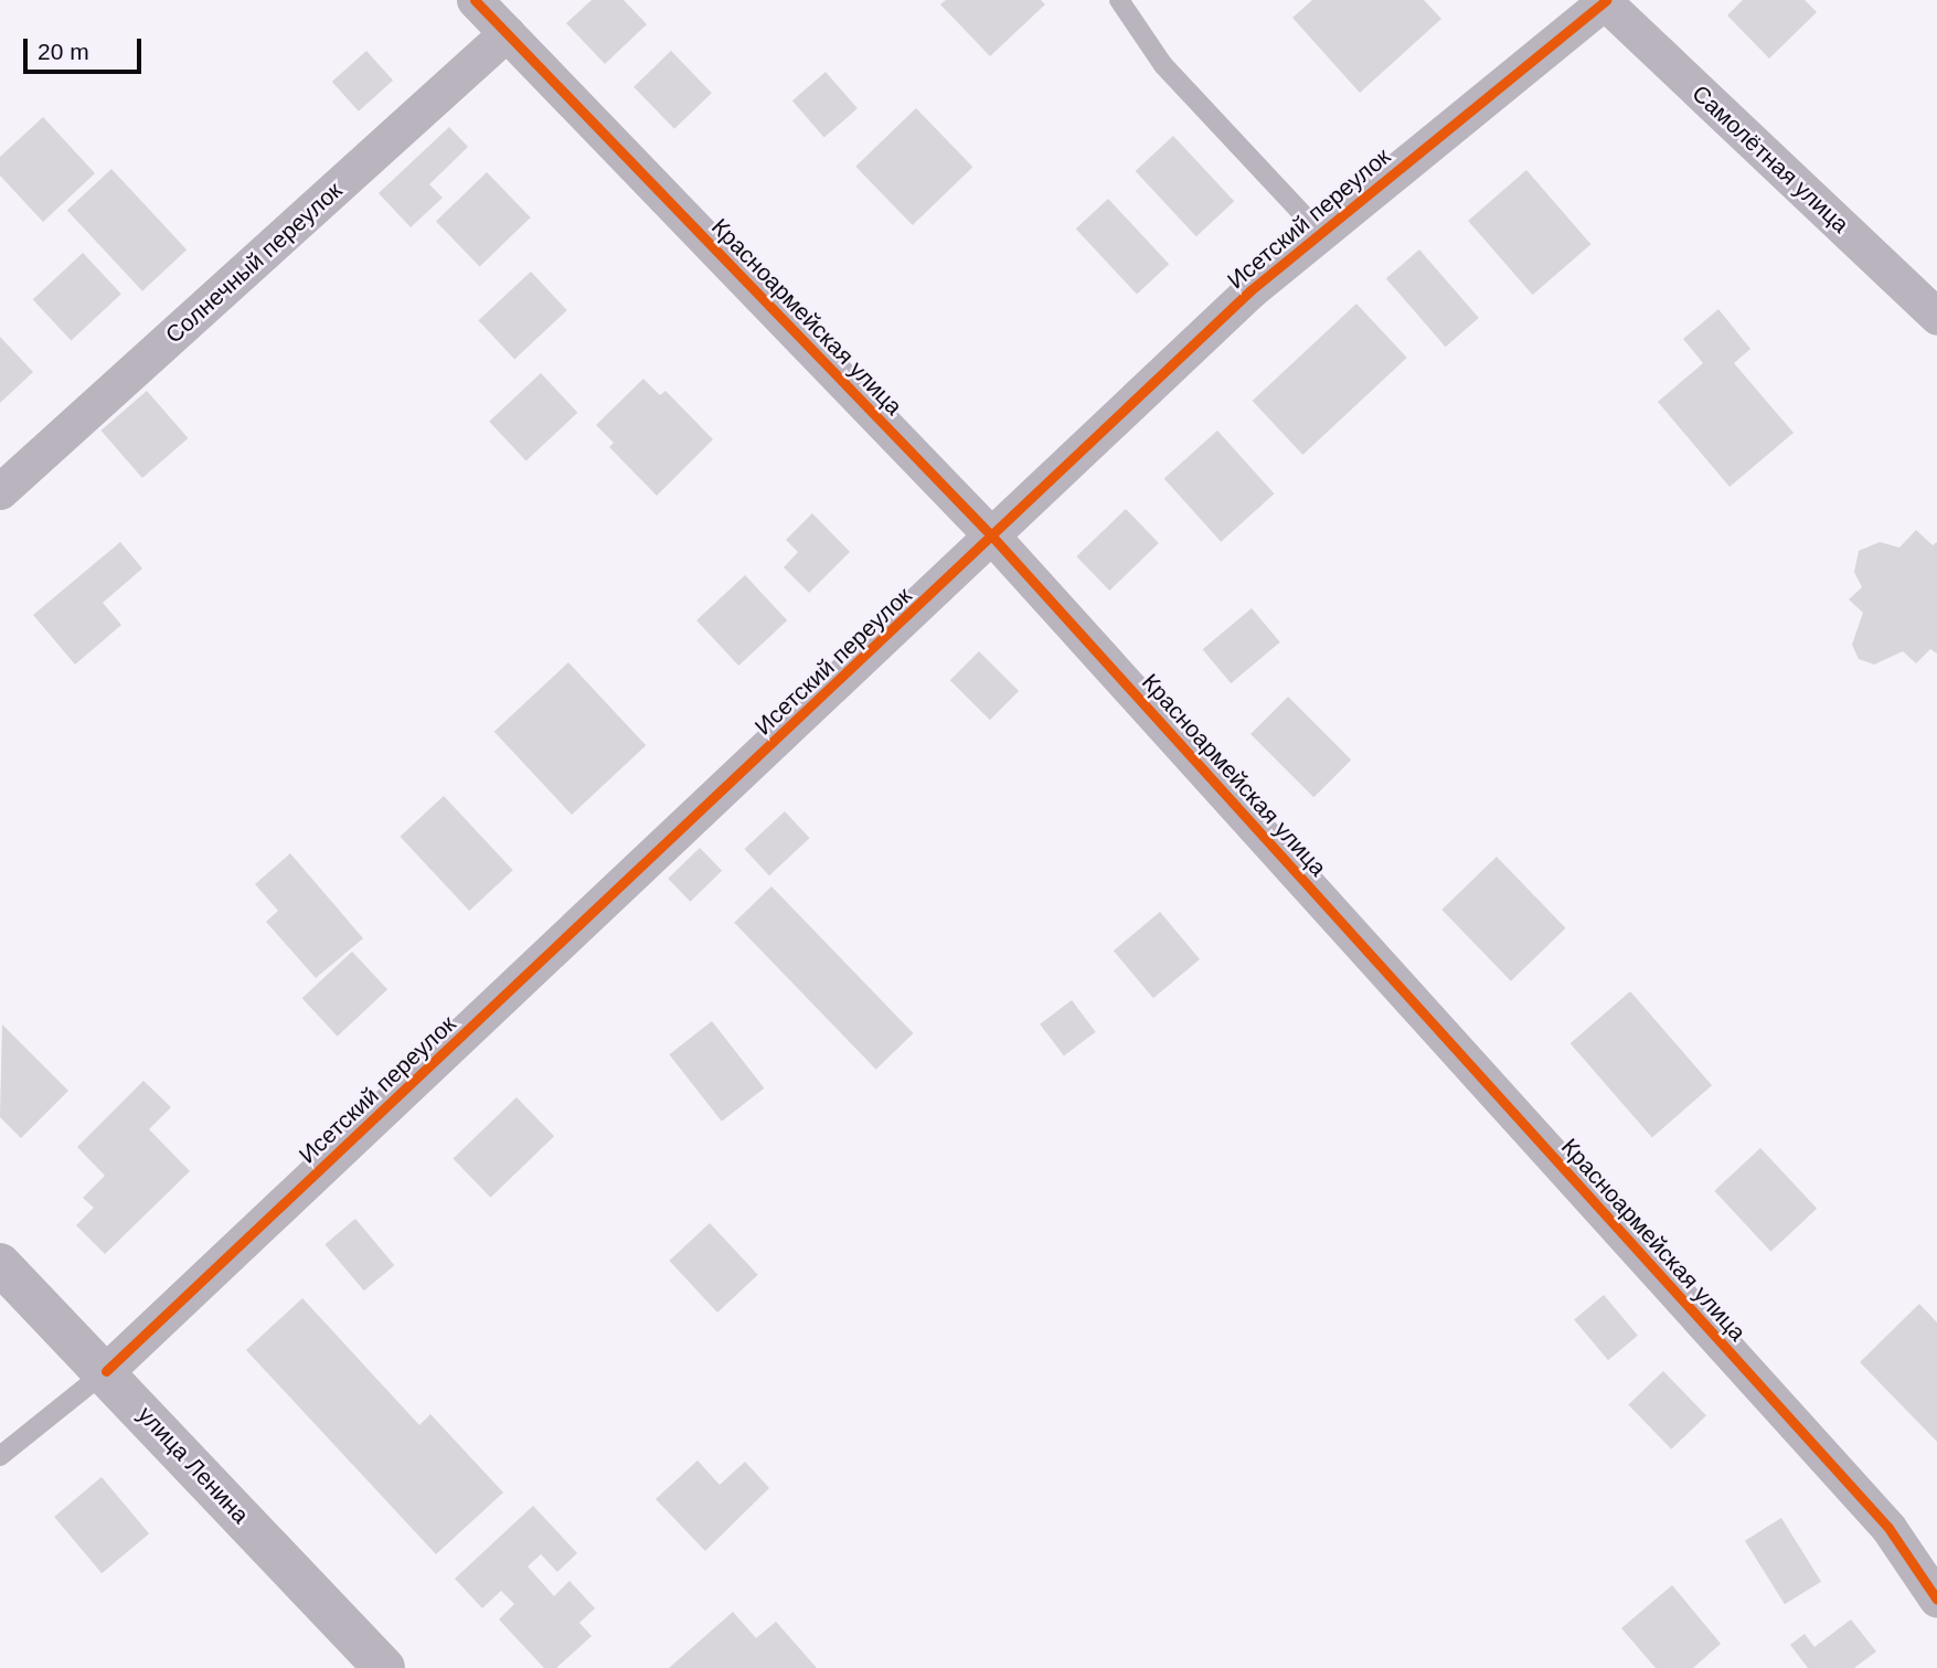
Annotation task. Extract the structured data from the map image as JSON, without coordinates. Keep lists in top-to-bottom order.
{
  "streets": {
    "street": [
      "Самолётная улица",
      "Исетский переулок",
      "Солнечный переулок",
      "Красноармейская улица",
      "улица Ленина"
    ]
  },
  "crossings": [
    ["Самолётная улица", "Исетский переулок"],
    ["Исетский переулок", "Красноармейская улица"],
    ["Исетский переулок", "улица Ленина"],
    ["Солнечный переулок", "Красноармейская улица"]
  ],
  "scale_bar": "20 m"
}
